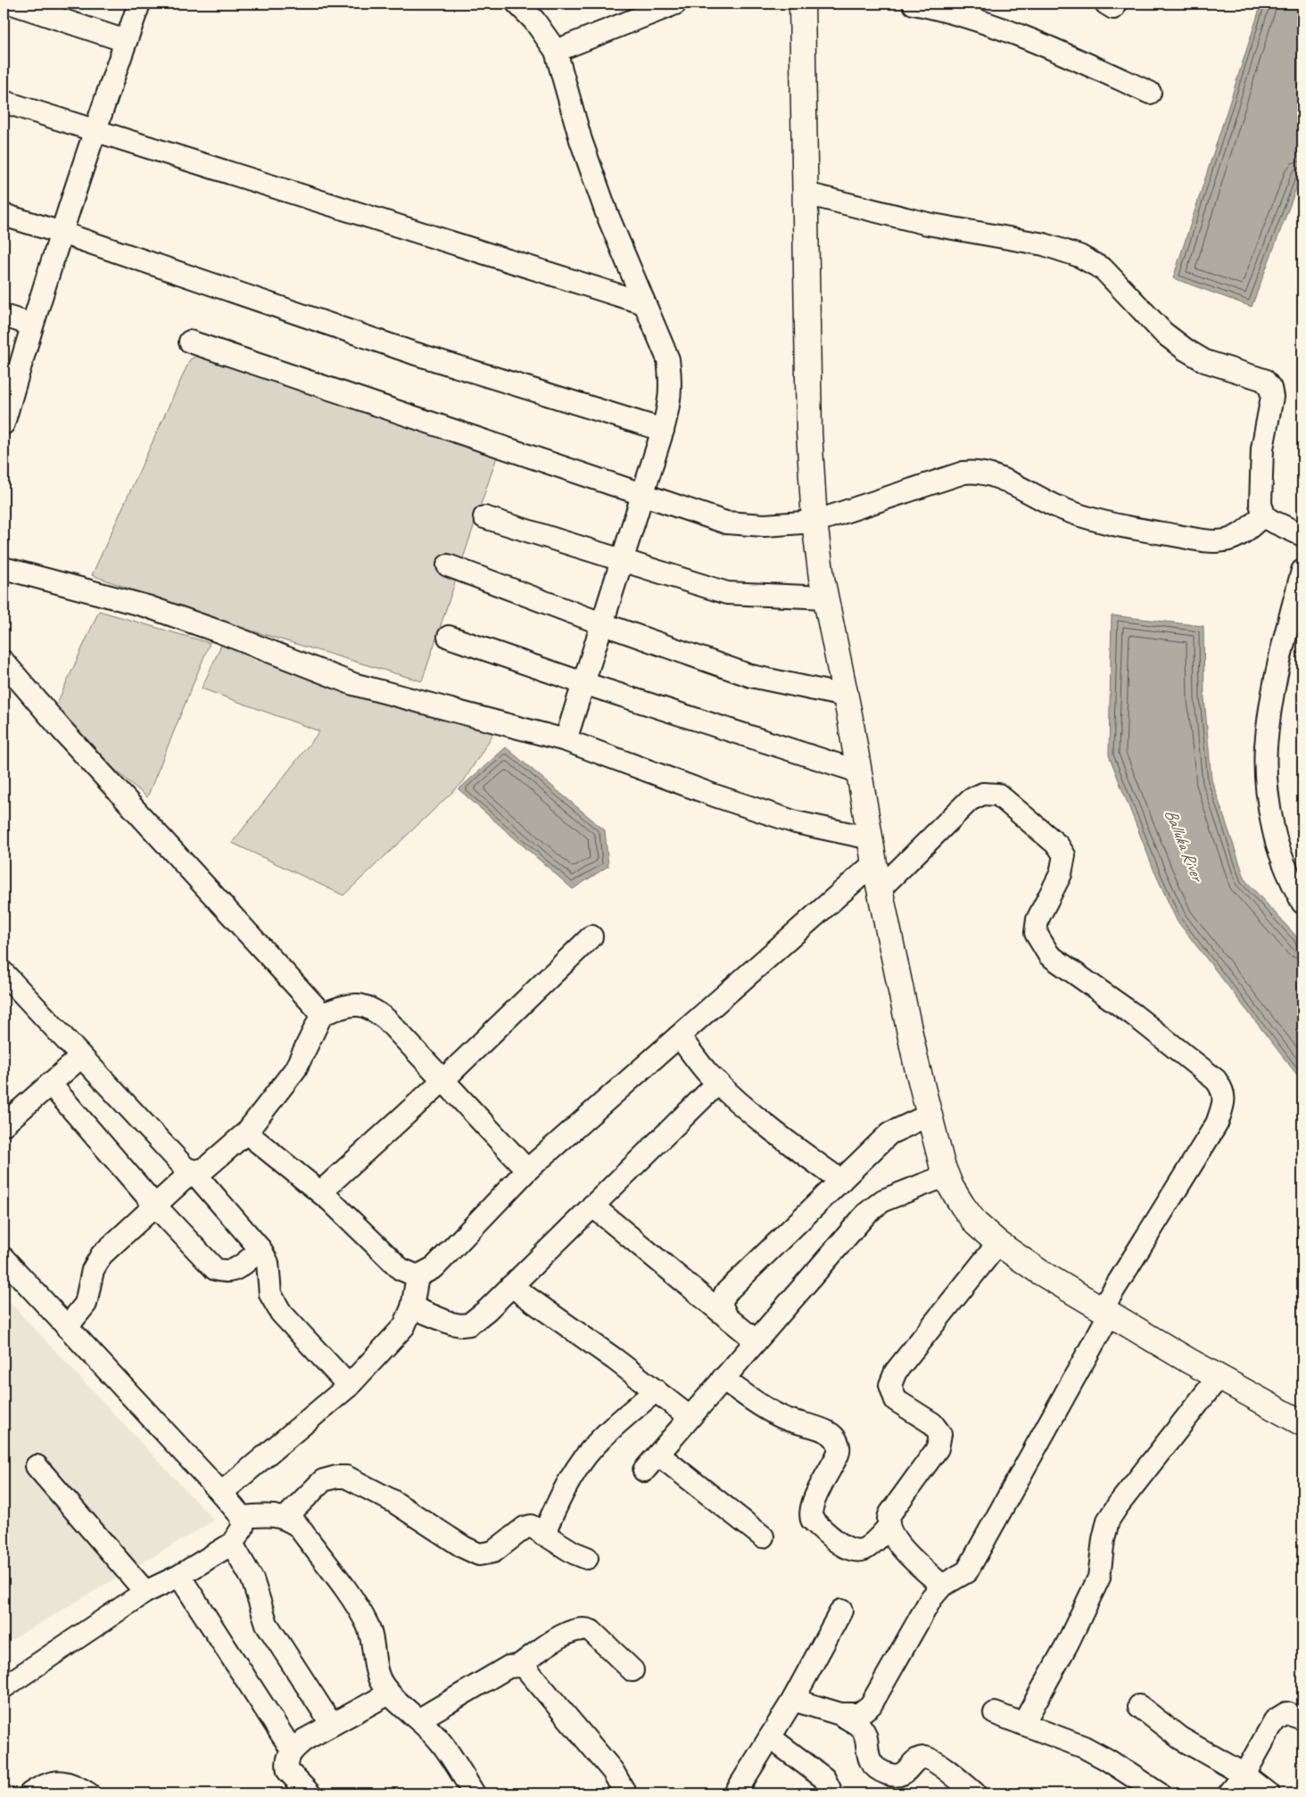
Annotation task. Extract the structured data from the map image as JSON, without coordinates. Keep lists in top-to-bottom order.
{
  "water": ["Balluka River"]
}
